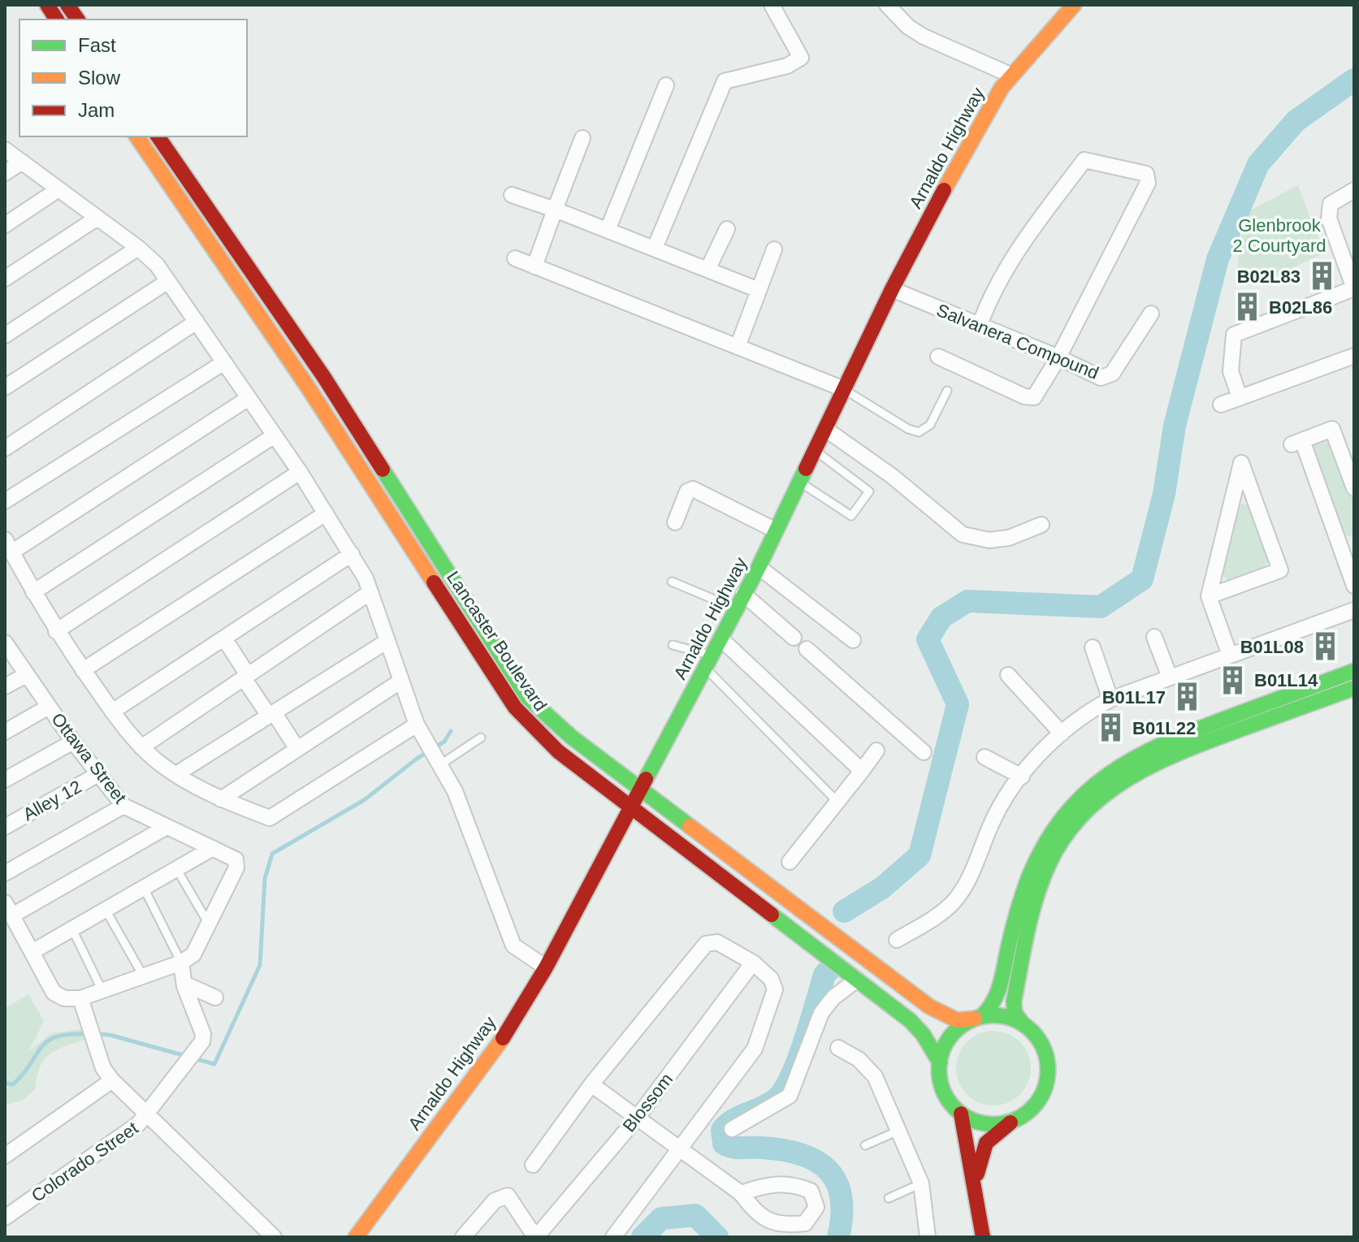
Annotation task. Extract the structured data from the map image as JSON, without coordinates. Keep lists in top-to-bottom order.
{
  "streets": {
    "main road": ["Arnaldo Highway", "Lancaster Boulevard"],
    "street": [
      "Salvanera Compound",
      "Ottawa Street",
      "Alley 12",
      "Blossom",
      "Colorado Street"
    ]
  },
  "crossings": [
    ["Arnaldo Highway", "Salvanera Compound"],
    ["Arnaldo Highway", "Lancaster Boulevard"],
    ["Ottawa Street", "Alley 12"]
  ],
  "parks": ["Glenbrook 2 Courtyard"],
  "places": {
    "building": [
      "B02L83",
      "B02L86",
      "B01L08",
      "B01L14",
      "B01L17",
      "B01L22"
    ]
  },
  "legend": ["Fast", "Slow", "Jam"]
}
